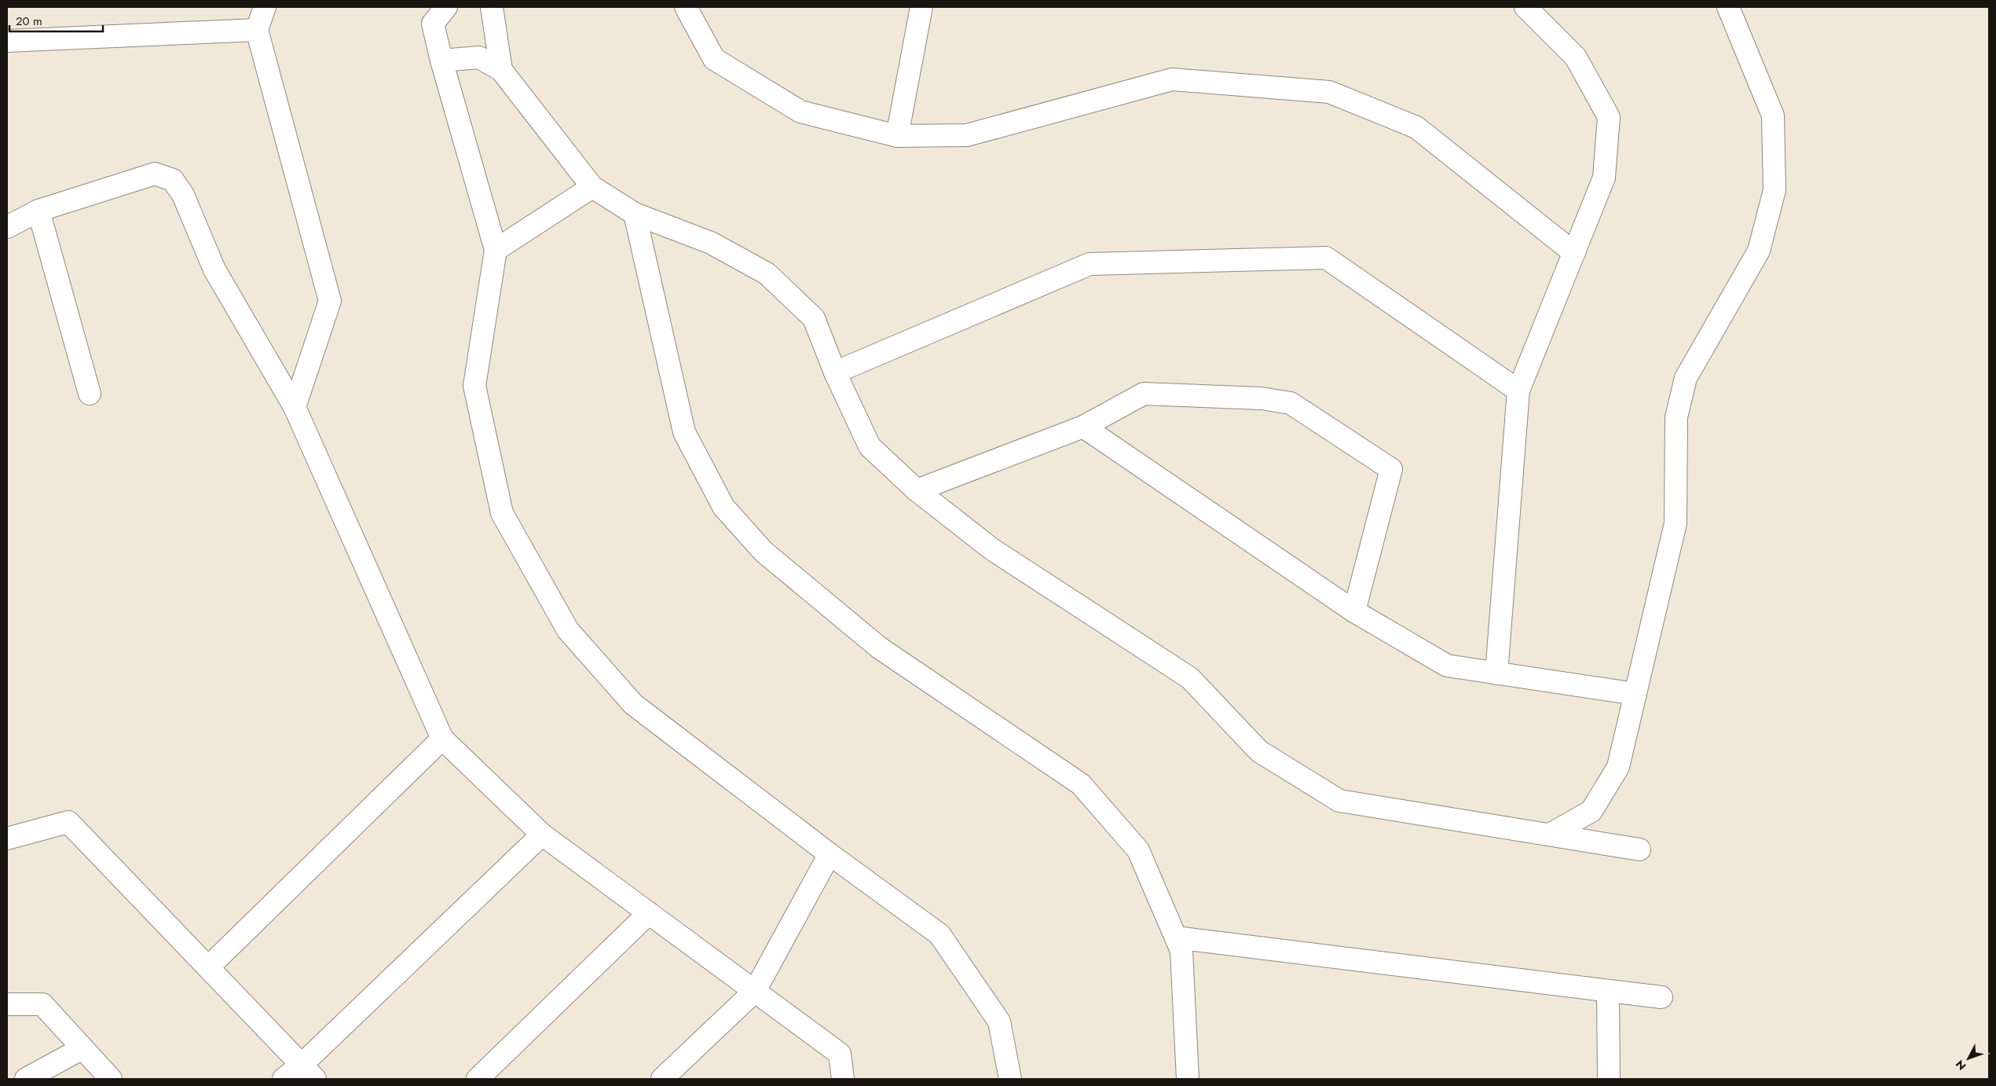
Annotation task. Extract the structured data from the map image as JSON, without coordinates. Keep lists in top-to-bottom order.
{
  "scale_bar": "20 m",
  "north": "bottom left"
}
